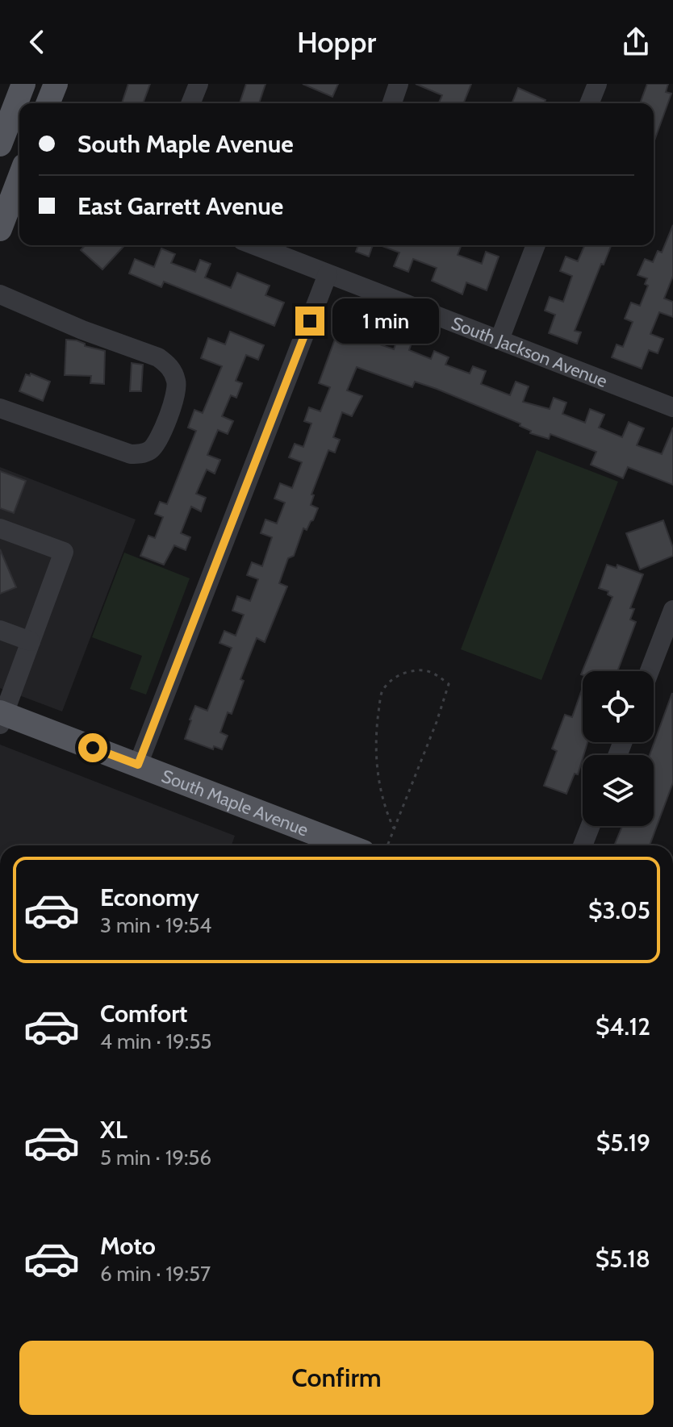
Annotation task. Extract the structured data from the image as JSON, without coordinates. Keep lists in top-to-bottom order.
{
  "streets": {
    "main road": ["South Maple Avenue"],
    "street": ["South Jackson Avenue"]
  },
  "page": {
    "header": "Hoppr",
    "banner": ["South Maple Avenue", "East Garrett Avenue"],
    "bubble": "1 min",
    "list": [
      {
        "name": "Economy",
        "note": "3 min · 19:54",
        "value": "$3.05"
      },
      {
        "name": "Comfort",
        "note": "4 min · 19:55",
        "value": "$4.12"
      },
      {
        "name": "XL",
        "note": "5 min · 19:56",
        "value": "$5.19"
      },
      {
        "name": "Moto",
        "note": "6 min · 19:57",
        "value": "$5.18"
      }
    ],
    "buttons": "Confirm"
  }
}
